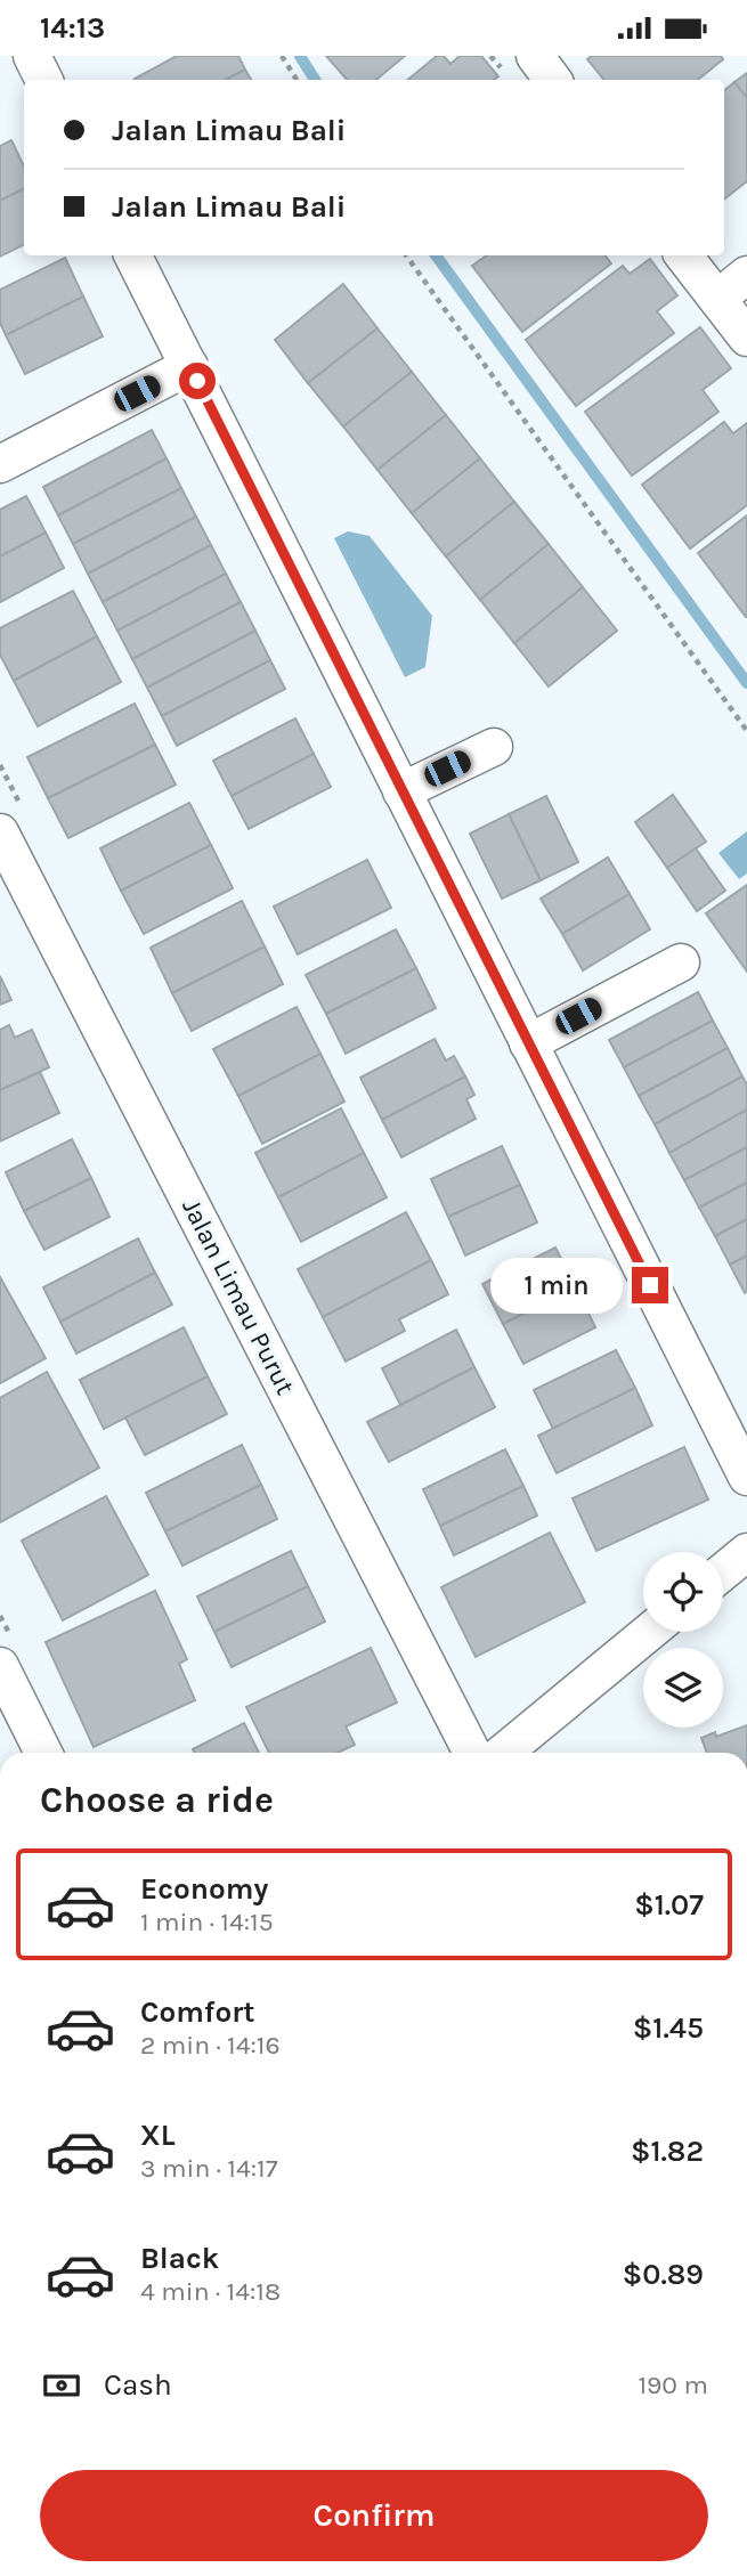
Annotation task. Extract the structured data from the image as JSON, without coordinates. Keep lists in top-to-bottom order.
{
  "streets": {
    "street": ["Jalan Limau Purut"]
  },
  "page": {
    "status": "14:13",
    "banner": ["Jalan Limau Bali", "Jalan Limau Bali"],
    "bubble": "1 min",
    "heading": "Choose a ride",
    "list": [
      {
        "name": "Economy",
        "note": "1 min · 14:15",
        "value": "$1.07"
      },
      {
        "name": "Comfort",
        "note": "2 min · 14:16",
        "value": "$1.45"
      },
      {
        "name": "XL",
        "note": "3 min · 14:17",
        "value": "$1.82"
      },
      {
        "name": "Black",
        "note": "4 min · 14:18",
        "value": "$0.89"
      }
    ],
    "pay": ["Cash", "190 m"],
    "buttons": "Confirm"
  }
}
